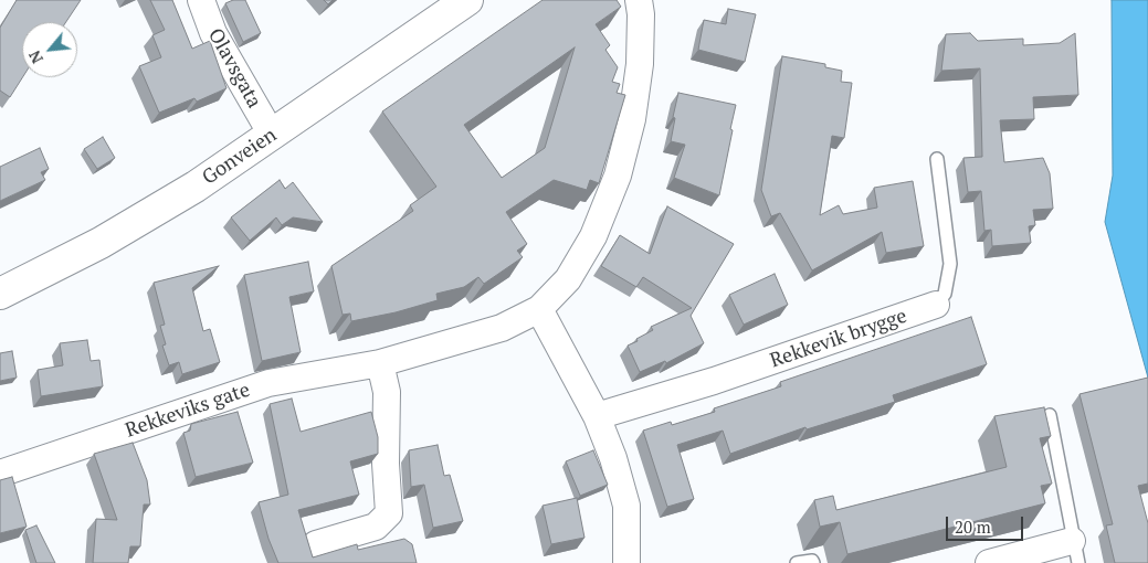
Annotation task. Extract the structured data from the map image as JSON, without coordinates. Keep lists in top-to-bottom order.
{
  "streets": {
    "street": [
      "Olavsgata",
      "Gonveien",
      "Rekkevik brygge",
      "Rekkeviks gate"
    ]
  },
  "crossings": [
    ["Olavsgata", "Gonveien"]
  ],
  "scale_bar": "20 m",
  "north": "bottom left"
}
